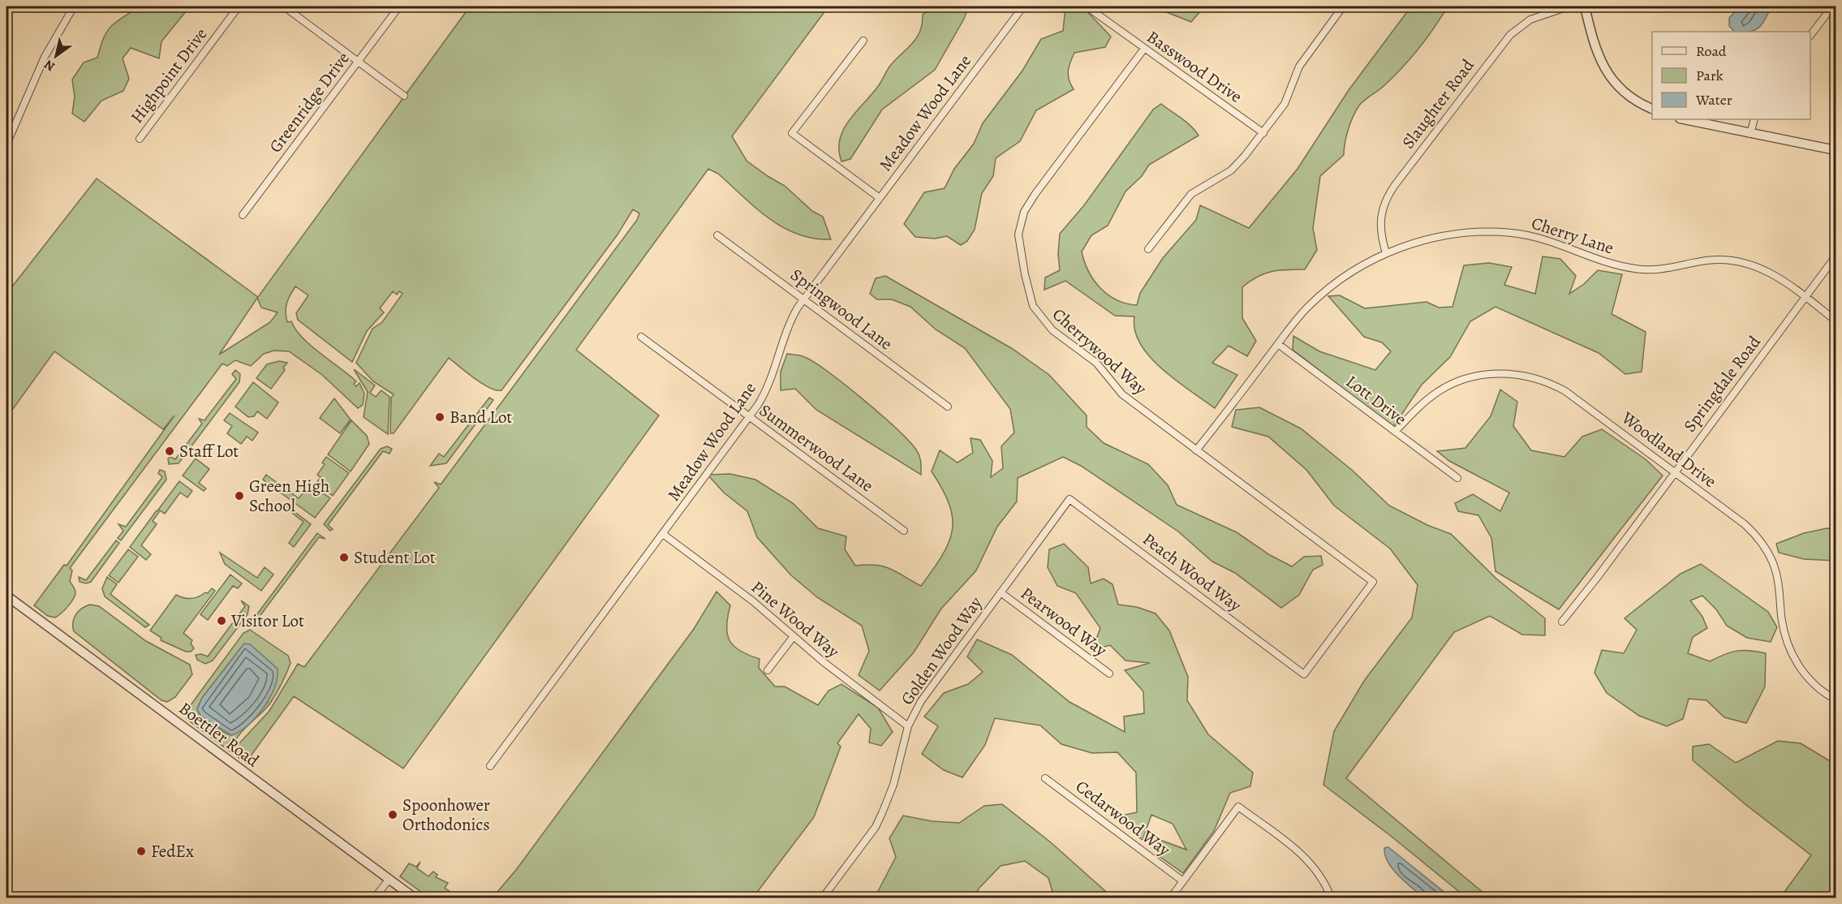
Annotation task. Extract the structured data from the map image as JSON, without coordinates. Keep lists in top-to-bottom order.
{
  "streets": {
    "street": [
      "Basswood Drive",
      "Highpoint Drive",
      "Greenridge Drive",
      "Slaughter Road",
      "Meadow Wood Lane",
      "Cherry Lane",
      "Springwood Lane",
      "Cherrywood Way",
      "Springdale Road",
      "Lott Drive",
      "Summerwood Lane",
      "Woodland Drive",
      "Peach Wood Way",
      "Pine Wood Way",
      "Pearwood Way",
      "Golden Wood Way",
      "Boettler Road",
      "Cedarwood Way"
    ]
  },
  "crossings": [
    ["Basswood Drive", "Cherrywood Way"],
    ["Slaughter Road", "Cherry Lane"],
    ["Meadow Wood Lane", "Springwood Lane"],
    ["Meadow Wood Lane", "Summerwood Lane"],
    ["Meadow Wood Lane", "Pine Wood Way"],
    ["Cherry Lane", "Cherrywood Way"],
    ["Cherry Lane", "Springdale Road"],
    ["Cherry Lane", "Lott Drive"],
    ["Cherrywood Way", "Peach Wood Way"],
    ["Springdale Road", "Woodland Drive"],
    ["Lott Drive", "Woodland Drive"],
    ["Peach Wood Way", "Golden Wood Way"],
    ["Pine Wood Way", "Golden Wood Way"],
    ["Pearwood Way", "Golden Wood Way"]
  ],
  "places": [
    "Band Lot",
    "Staff Lot",
    "Green High School",
    "Student Lot",
    "Visitor Lot",
    "Spoonhower Orthodonics",
    "FedEx"
  ],
  "legend": ["Road", "Park", "Water"],
  "north": "bottom left"
}
